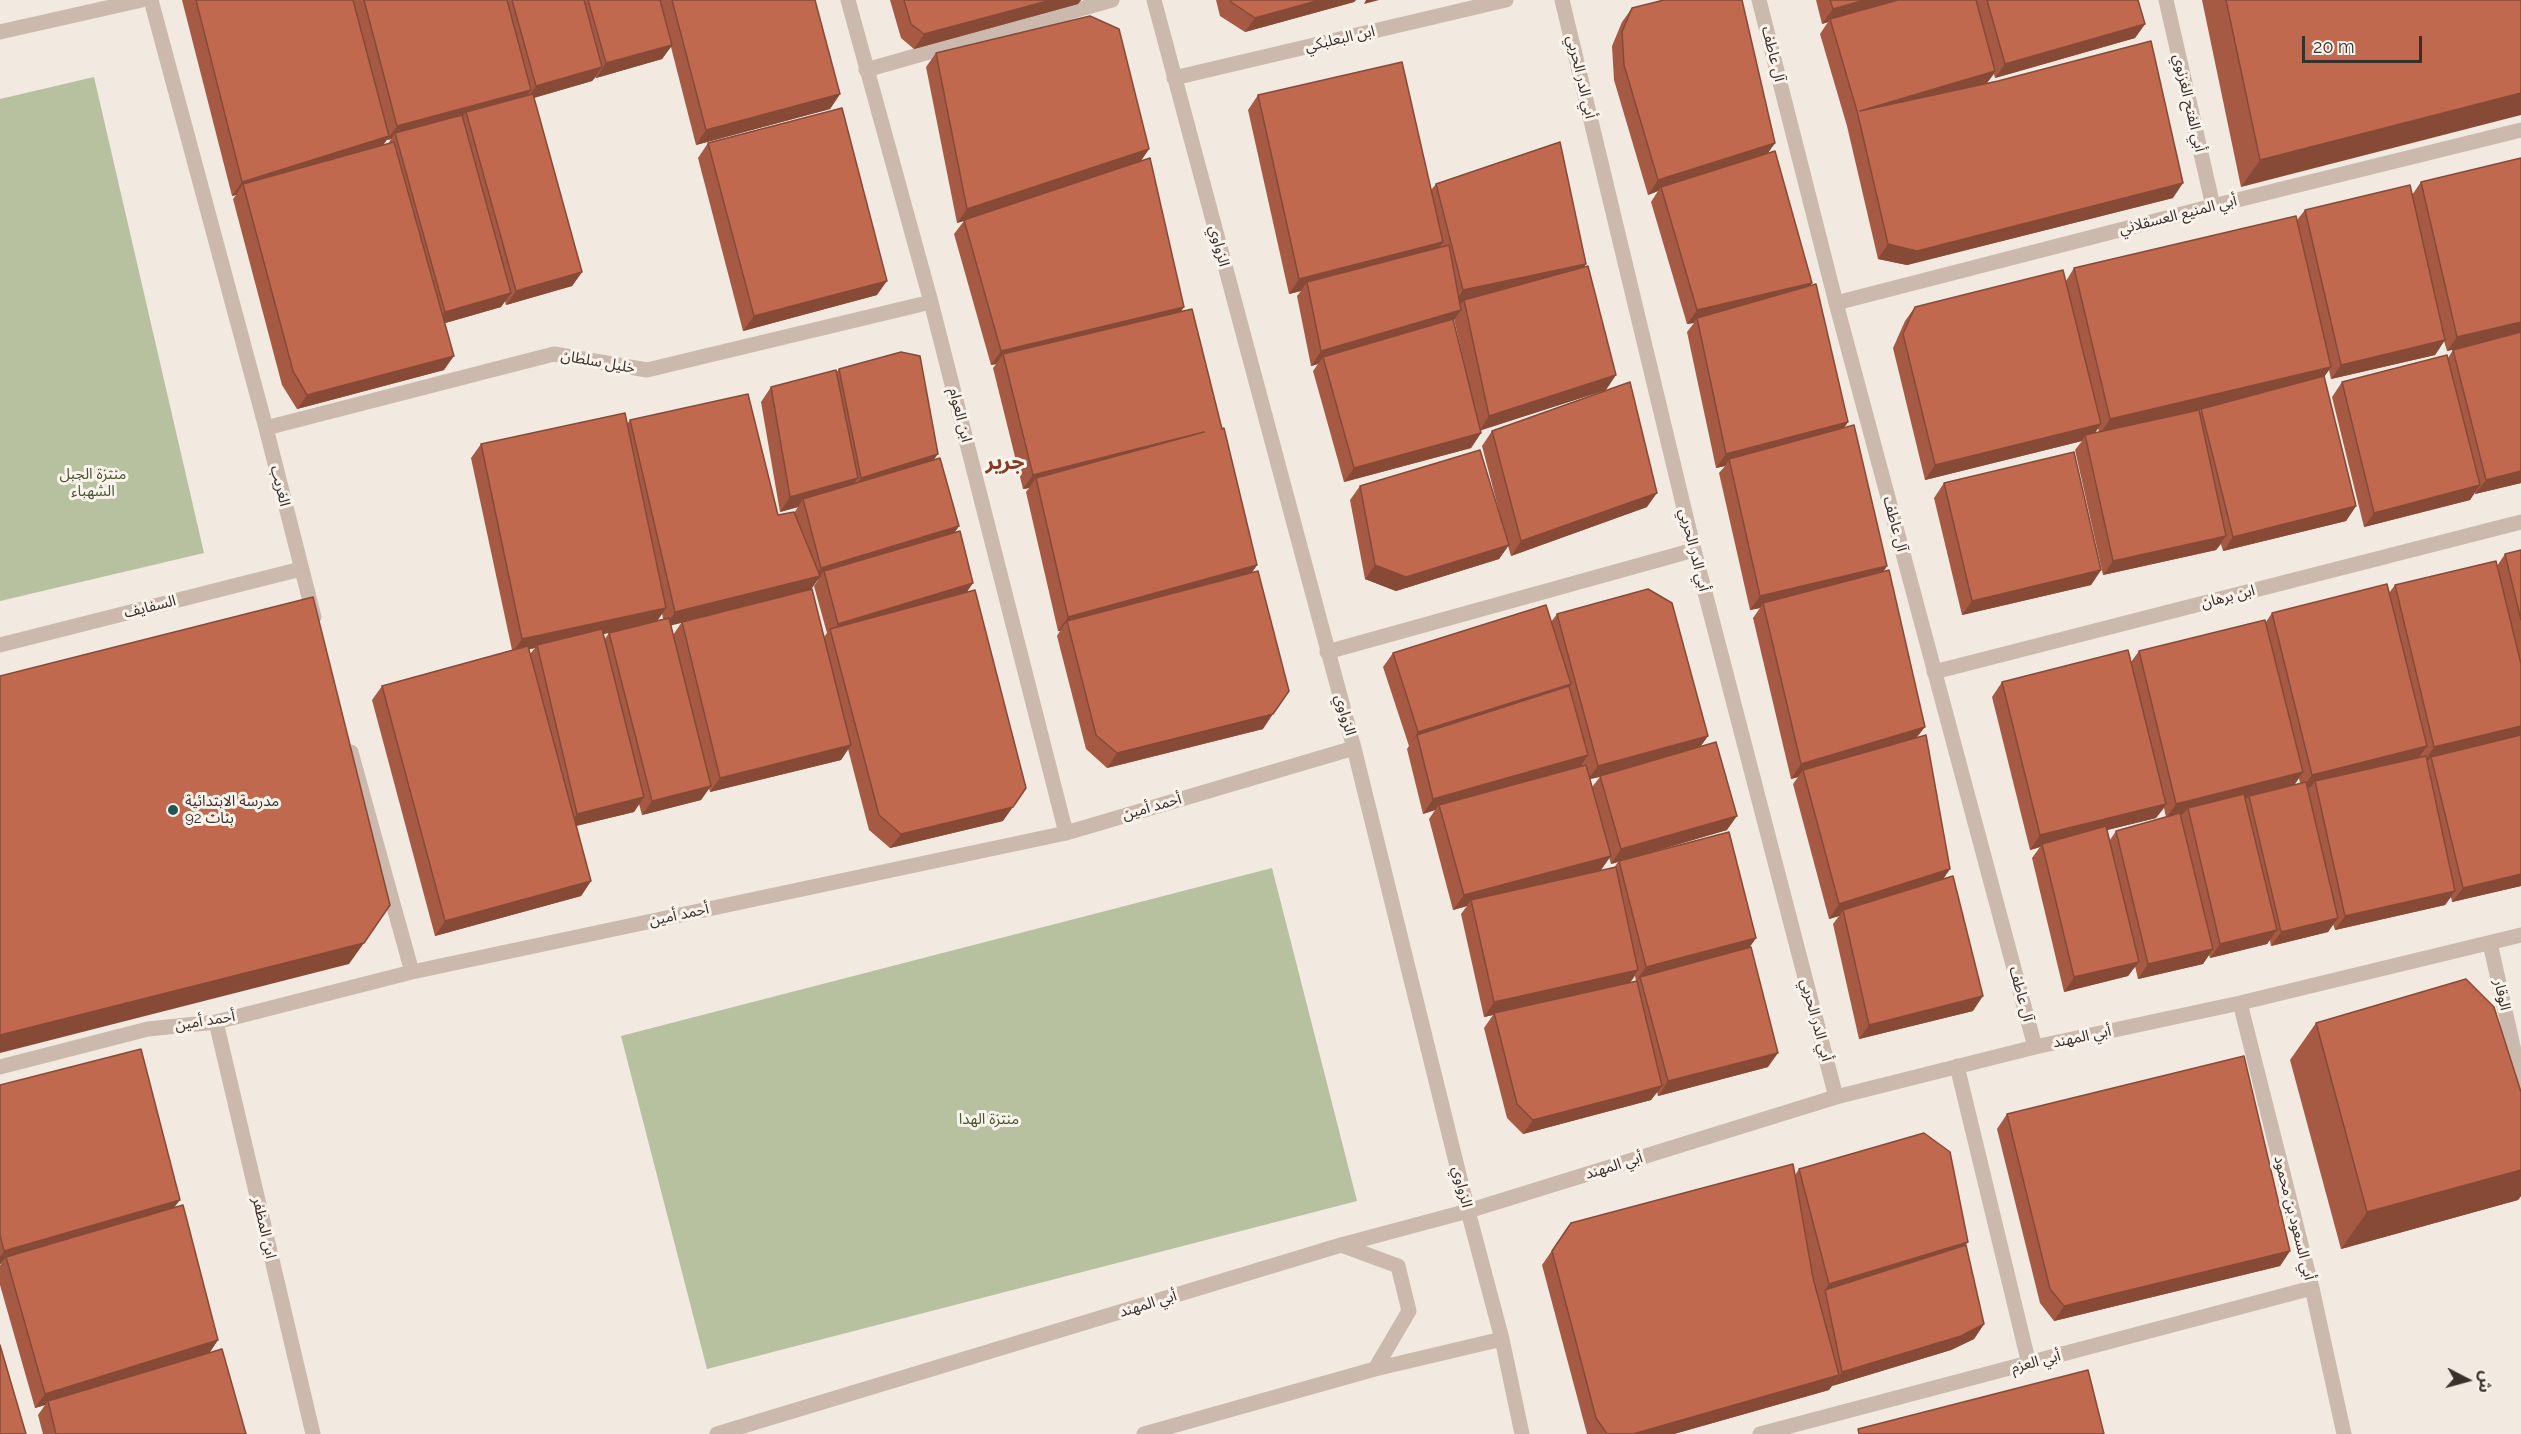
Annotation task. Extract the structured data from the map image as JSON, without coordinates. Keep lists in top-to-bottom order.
{
  "streets": {
    "street": [
      "ابن البعلبكي",
      "آل عاطف",
      "أبي الدر الحربي",
      "أبي الفتح الغزنوي",
      "أبي المنيع العسقلاني",
      "الزواوي",
      "خليل سلطان",
      "ابن العوام",
      "الغريب",
      "ابن برهان",
      "السفايف",
      "أحمد أمين",
      "الوقار",
      "أبي المهند",
      "أبي السعود بن محمود",
      "ابن المظفر",
      "أبي العزم"
    ]
  },
  "crossings": [
    ["ابن البعلبكي", "الزواوي"],
    ["آل عاطف", "أبي المنيع العسقلاني"],
    ["آل عاطف", "ابن برهان"],
    ["آل عاطف", "أبي المهند"],
    ["أبي الدر الحربي", "أبي المهند"],
    ["أبي الفتح الغزنوي", "أبي المنيع العسقلاني"],
    ["الزواوي", "أحمد أمين"],
    ["الزواوي", "أبي المهند"],
    ["خليل سلطان", "ابن العوام"],
    ["خليل سلطان", "الغريب"],
    ["ابن العوام", "أحمد أمين"],
    ["الغريب", "السفايف"],
    ["أحمد أمين", "ابن المظفر"],
    ["الوقار", "أبي المهند"],
    ["أبي المهند", "أبي السعود بن محمود"],
    ["أبي السعود بن محمود", "أبي العزم"]
  ],
  "districts": ["جرير"],
  "parks": ["منتزة الجبل الشهباء", "منتزة الهدا"],
  "places": ["مدرسة الابتدائية 92 بنات"],
  "scale_bar": "20 m",
  "north": "right"
}
